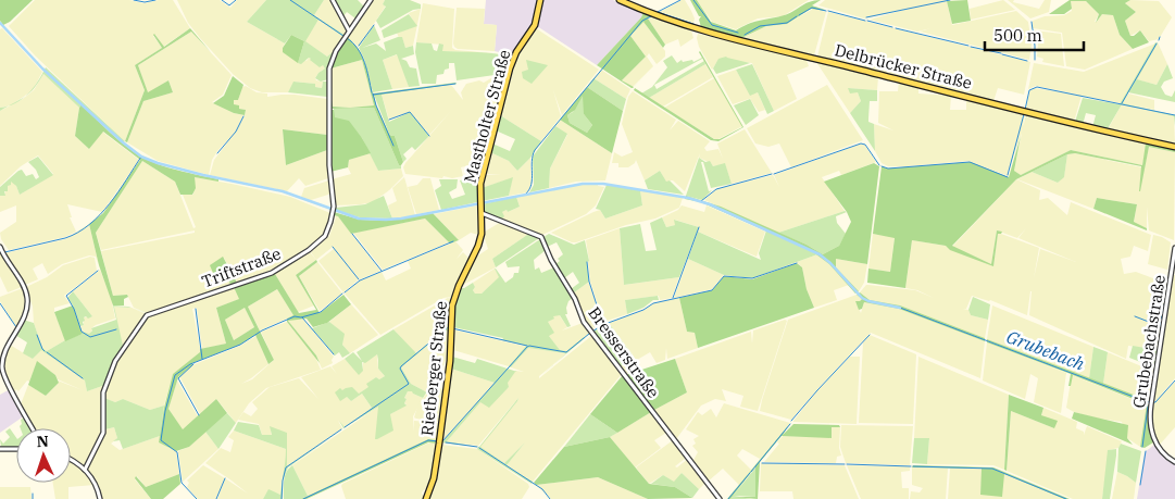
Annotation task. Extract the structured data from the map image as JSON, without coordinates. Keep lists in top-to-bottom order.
{
  "streets": {
    "main road": ["Delbrücker Straße", "Mastholter Straße", "Rietberger Straße"],
    "street": ["Triftstraße", "Grubebachstraße", "Bresserstraße"]
  },
  "crossings": [
    ["Mastholter Straße", "Bresserstraße"],
    ["Mastholter Straße", "Rietberger Straße"],
    ["Bresserstraße", "Rietberger Straße"]
  ],
  "water": ["Grubebach"],
  "scale_bar": "500 m",
  "north": "top"
}
